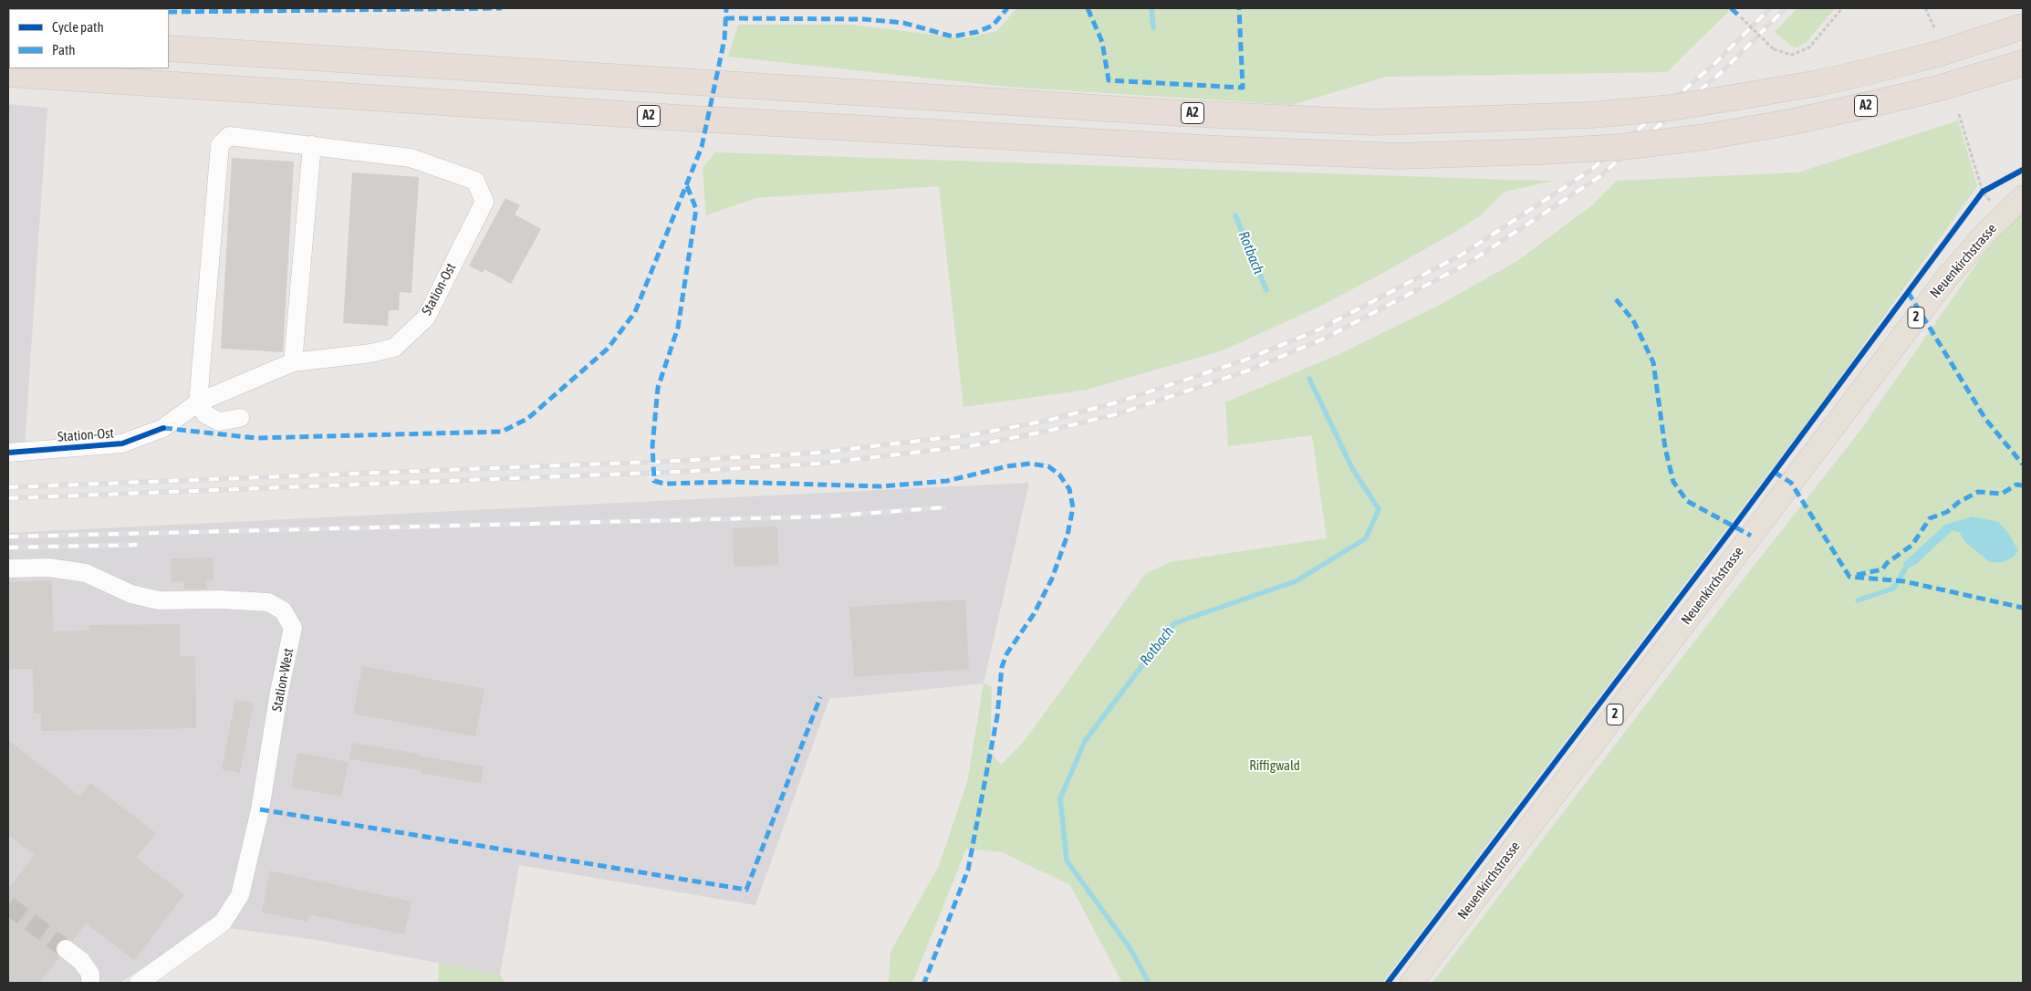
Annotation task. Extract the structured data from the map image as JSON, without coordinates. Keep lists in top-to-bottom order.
{
  "streets": {
    "highway": ["A2"],
    "main road": ["Neuenkirchstrasse", "2"],
    "street": ["Station-Ost", "Station-West"]
  },
  "water": ["Rotbach"],
  "parks": ["Riffigwald"],
  "legend": ["Cycle path", "Path"]
}
